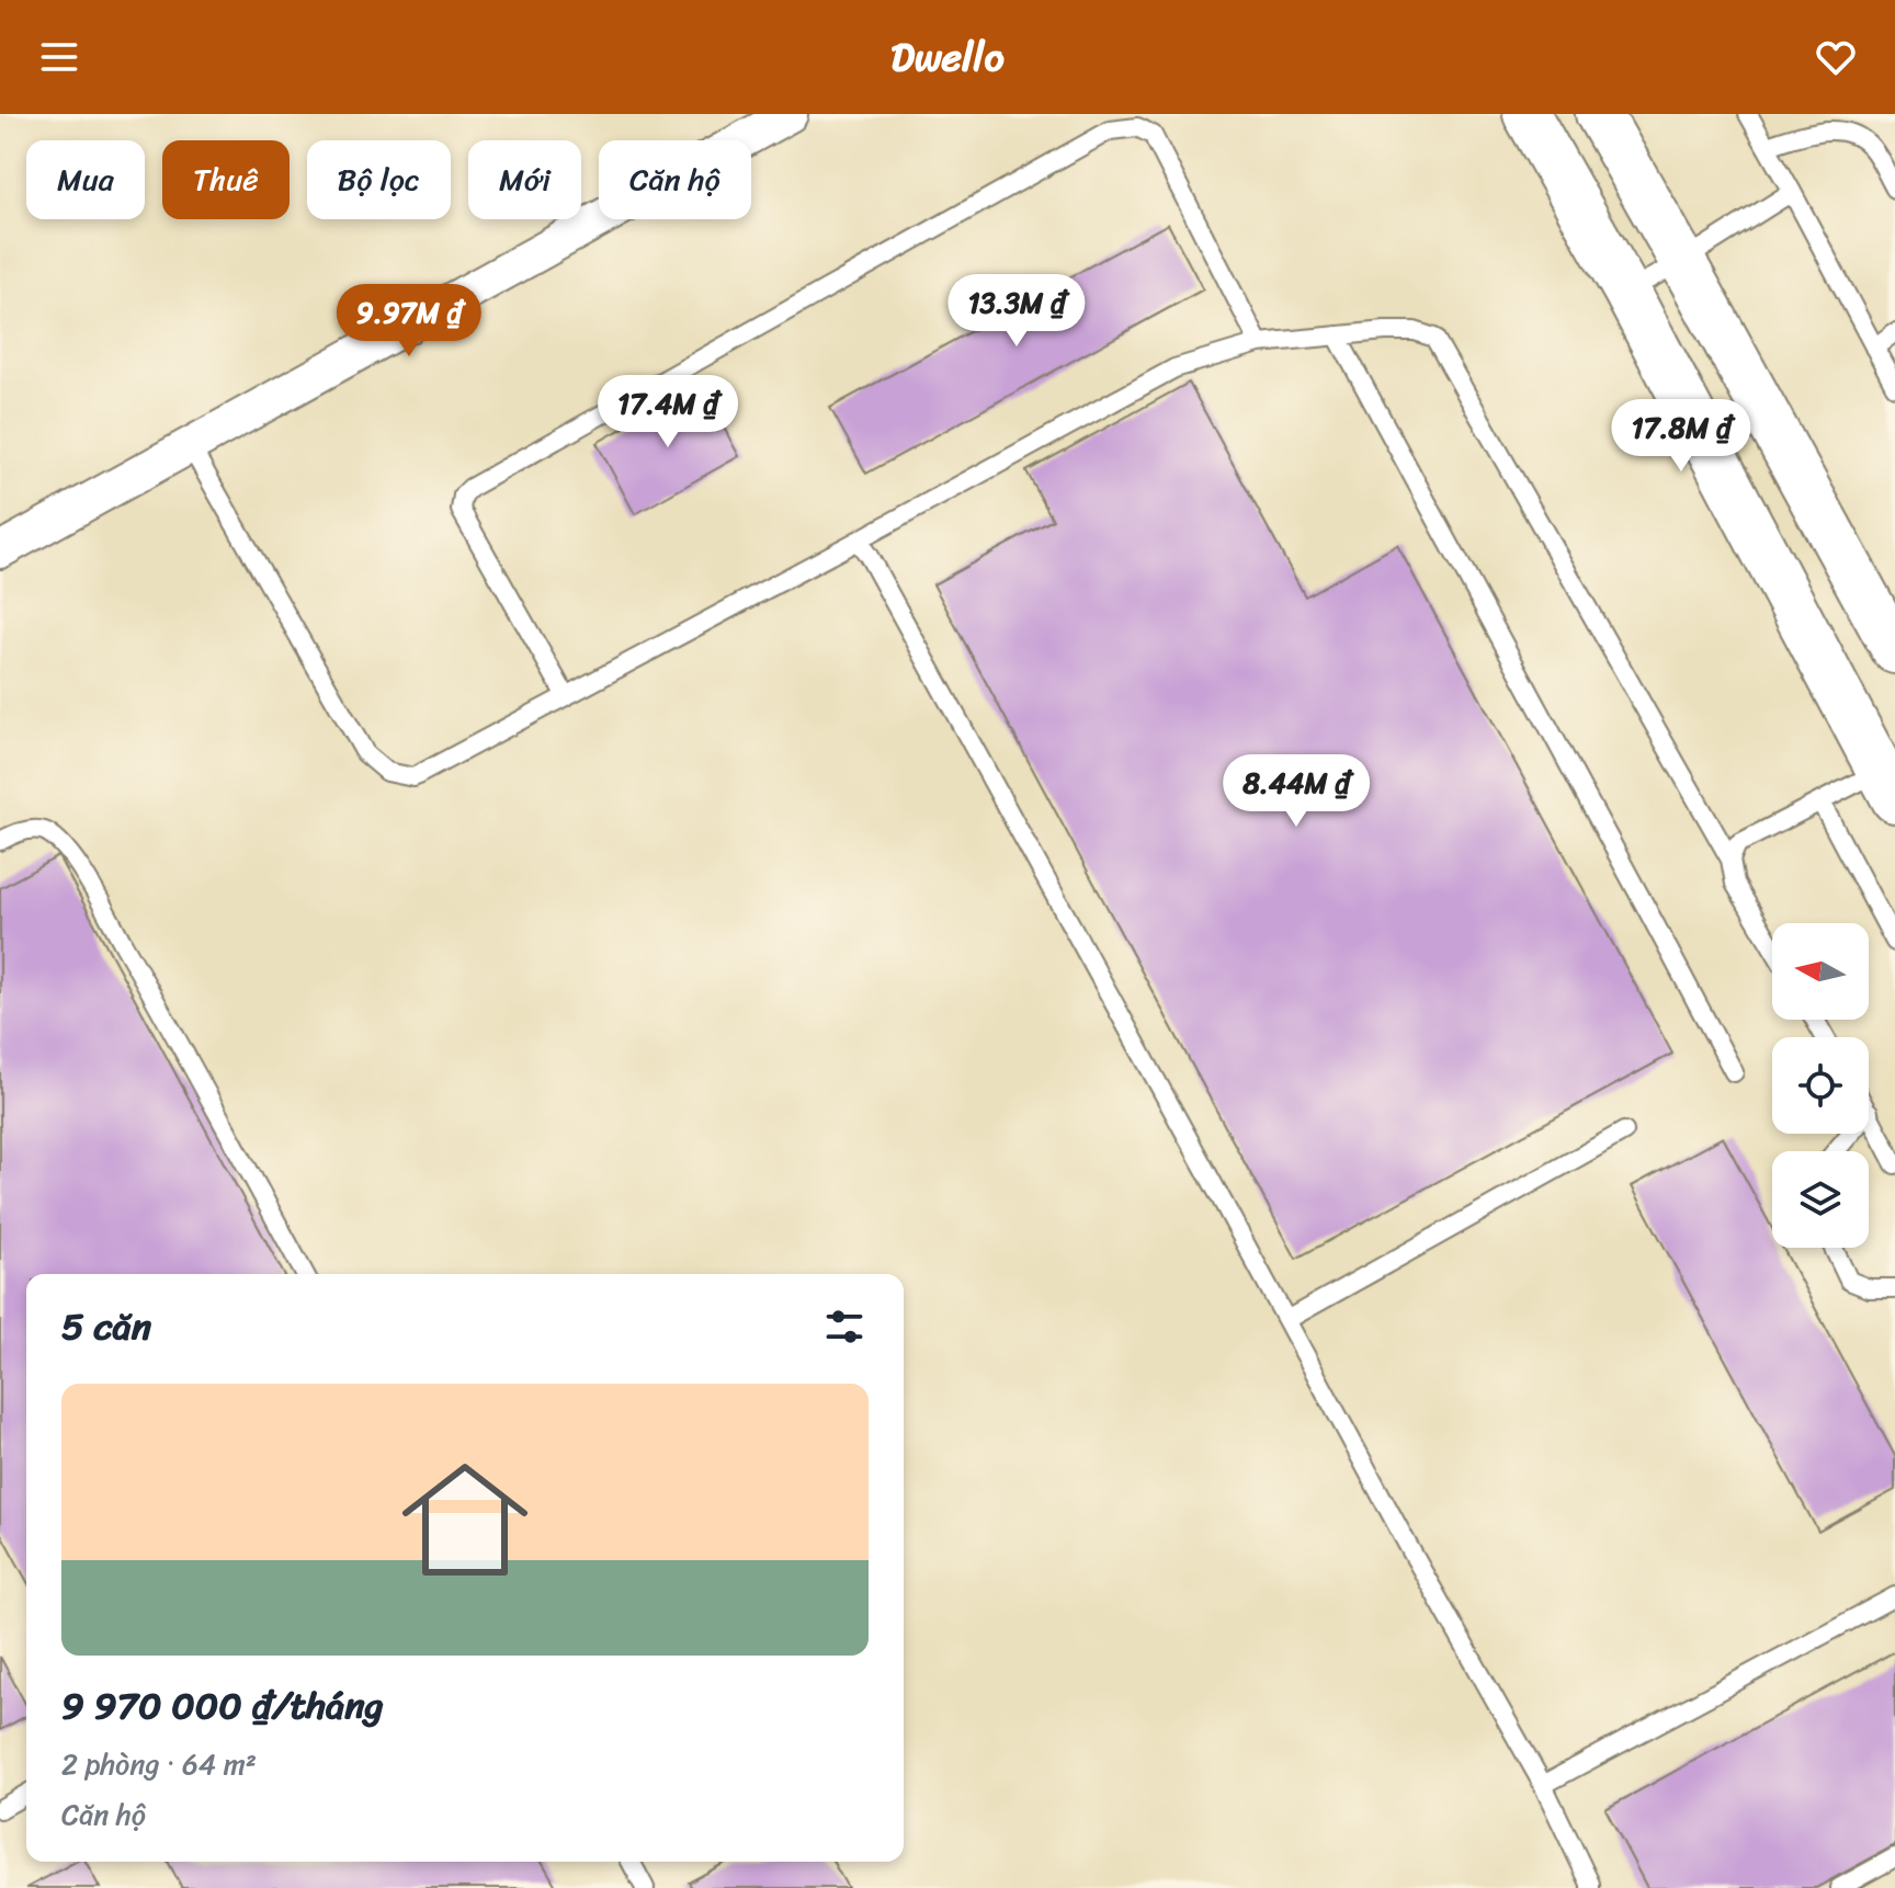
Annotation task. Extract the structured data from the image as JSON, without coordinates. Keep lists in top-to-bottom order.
{
  "north": "left",
  "page": {
    "header": "Dwello",
    "chip": [
      "Mua",
      "Thuê",
      "Bộ lọc",
      "Mới",
      "Căn hộ"
    ],
    "price": [
      "13.3M ₫",
      "9.97M ₫",
      "17.4M ₫",
      "17.8M ₫",
      "8.44M ₫"
    ],
    "heading": "5 căn",
    "list": [
      {
        "name": "9 970 000 ₫/tháng",
        "note": "2 phòng · 64 m² · Căn hộ"
      }
    ]
  }
}
